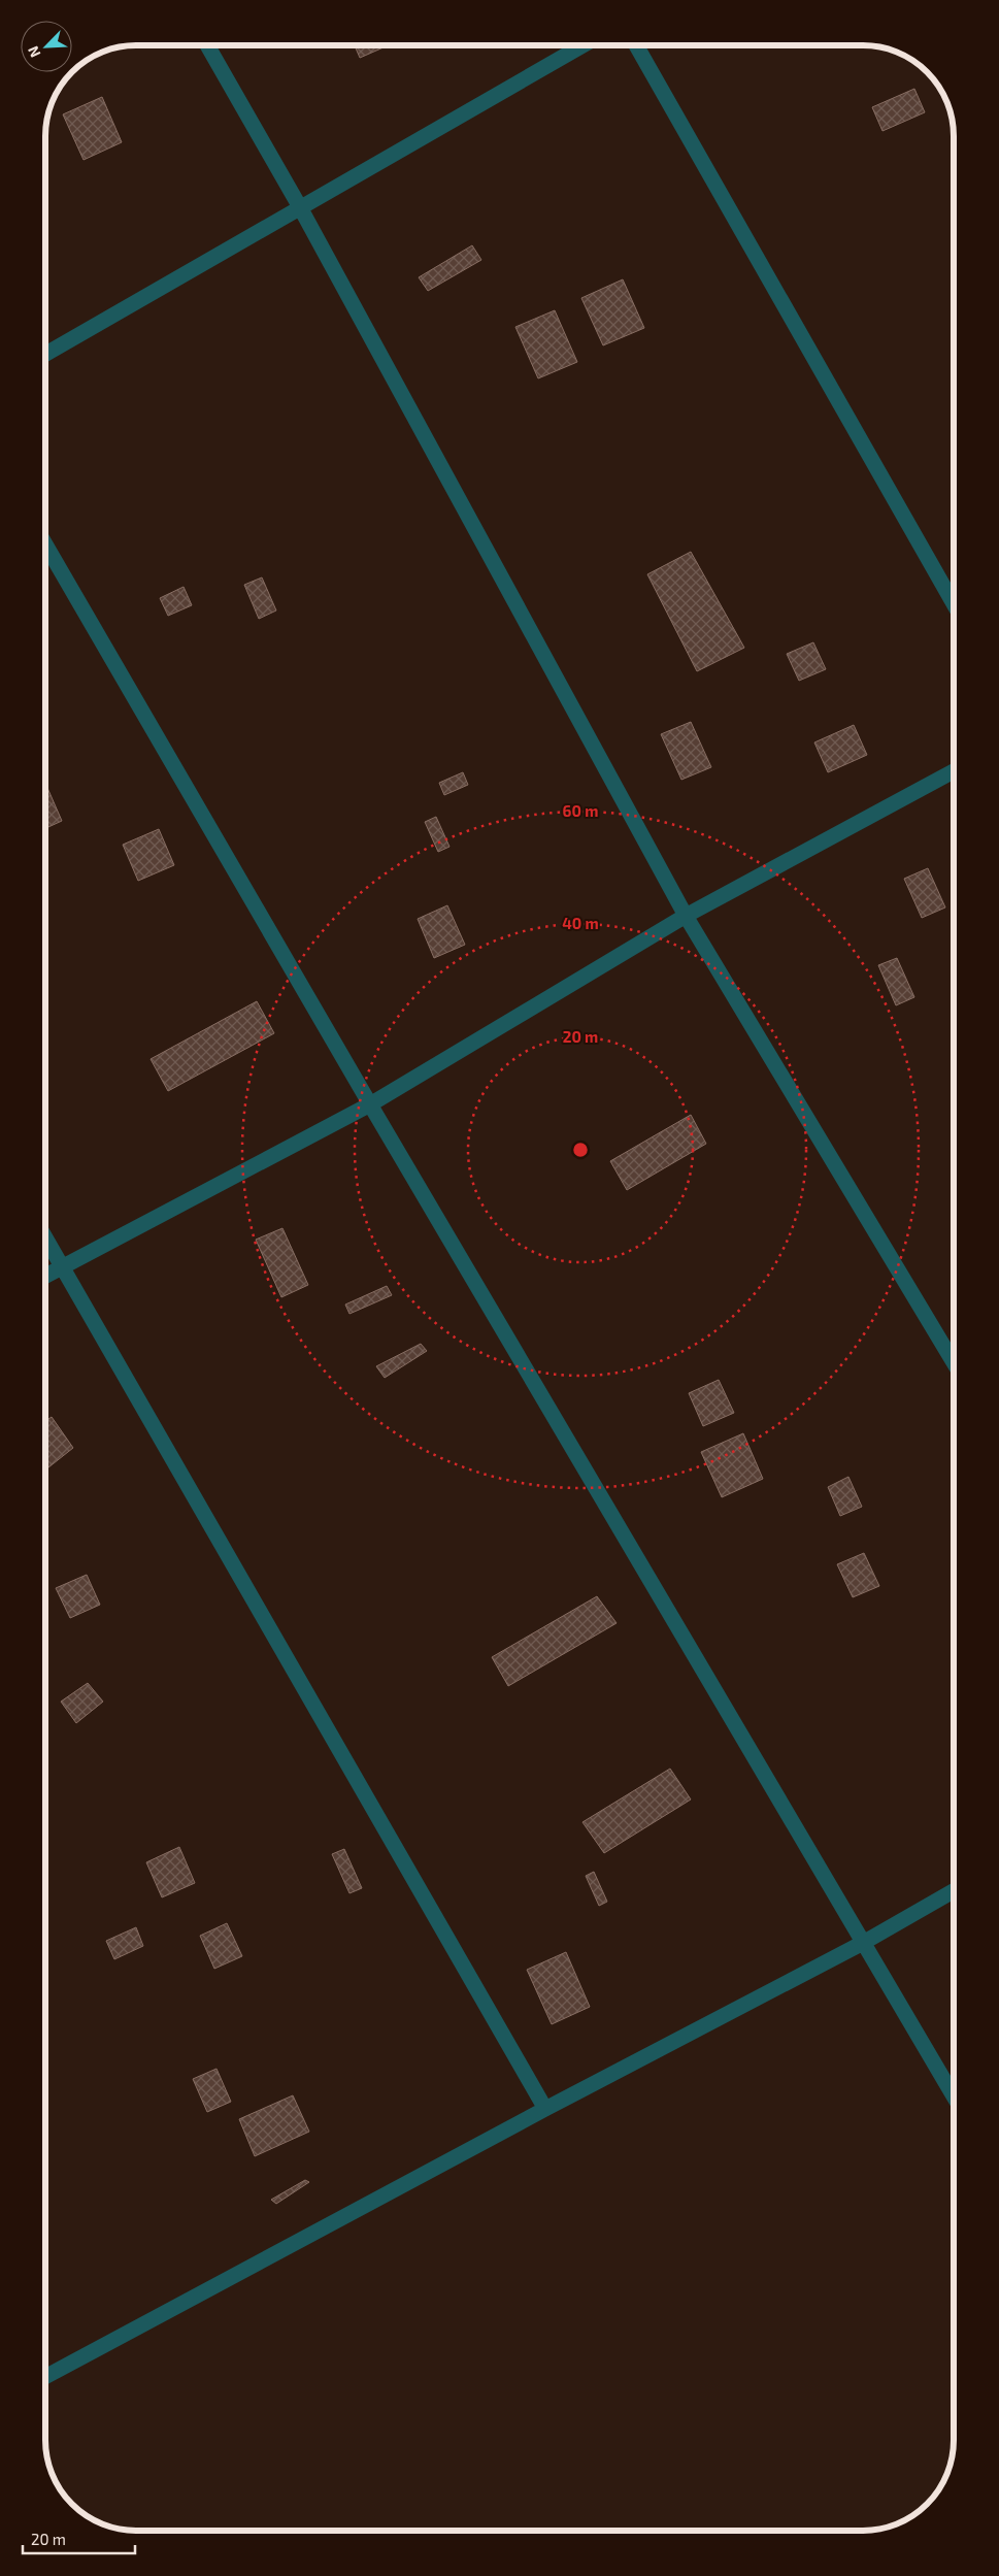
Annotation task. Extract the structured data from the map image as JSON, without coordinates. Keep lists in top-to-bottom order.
{
  "scale_bar": "20 m",
  "north": "bottom left",
  "rings": ["60 m", "40 m", "20 m"]
}
